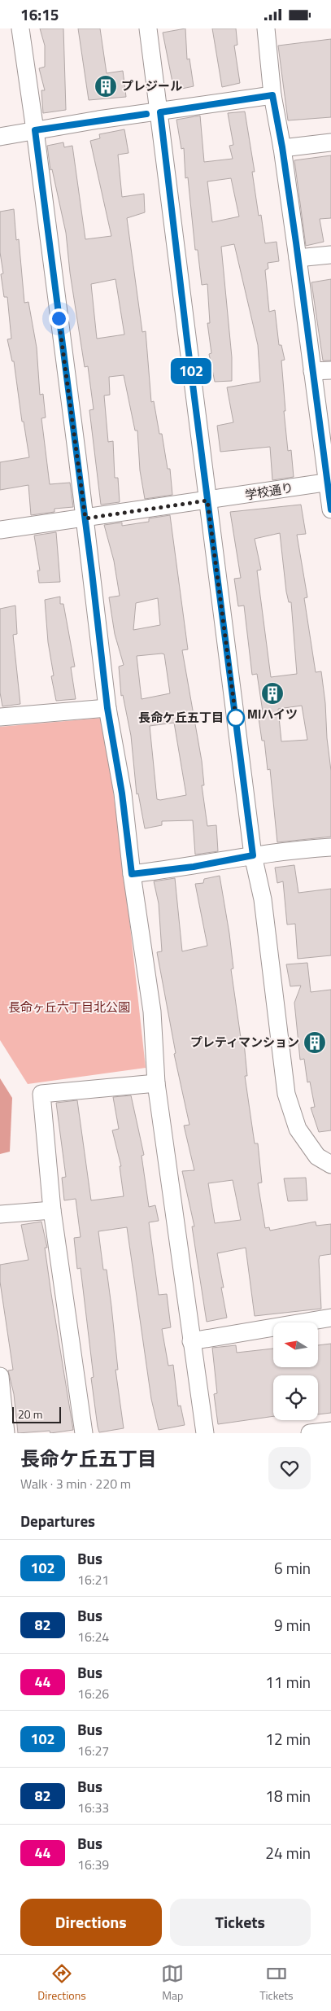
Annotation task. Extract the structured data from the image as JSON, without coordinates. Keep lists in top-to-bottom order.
{
  "streets": {
    "street": ["学校通り"]
  },
  "parks": ["長命ヶ丘六丁目北公園"],
  "places": {
    "building": ["プレジール", "MIハイツ", "プレティマンション"],
    "other": ["長命ケ丘五丁目"]
  },
  "lines": ["bus line 102"],
  "scale_bar": "20 m",
  "north": "left",
  "page": {
    "status": "16:15",
    "on_map": "102",
    "scale": "20 m",
    "heading": [
      ["長命ケ丘五丁目", "Walk · 3 min · 220 m"],
      "Departures"
    ],
    "list": [
      {
        "mark": "102",
        "name": "Bus",
        "note": "16:21",
        "value": "6 min"
      },
      {
        "mark": "82",
        "name": "Bus",
        "note": "16:24",
        "value": "9 min"
      },
      {
        "mark": "44",
        "name": "Bus",
        "note": "16:26",
        "value": "11 min"
      },
      {
        "mark": "102",
        "name": "Bus",
        "note": "16:27",
        "value": "12 min"
      },
      {
        "mark": "82",
        "name": "Bus",
        "note": "16:33",
        "value": "18 min"
      },
      {
        "mark": "44",
        "name": "Bus",
        "note": "16:39",
        "value": "24 min"
      }
    ],
    "buttons": ["Directions", "Tickets"],
    "tabs": ["Directions", "Map", "Tickets"]
  }
}
